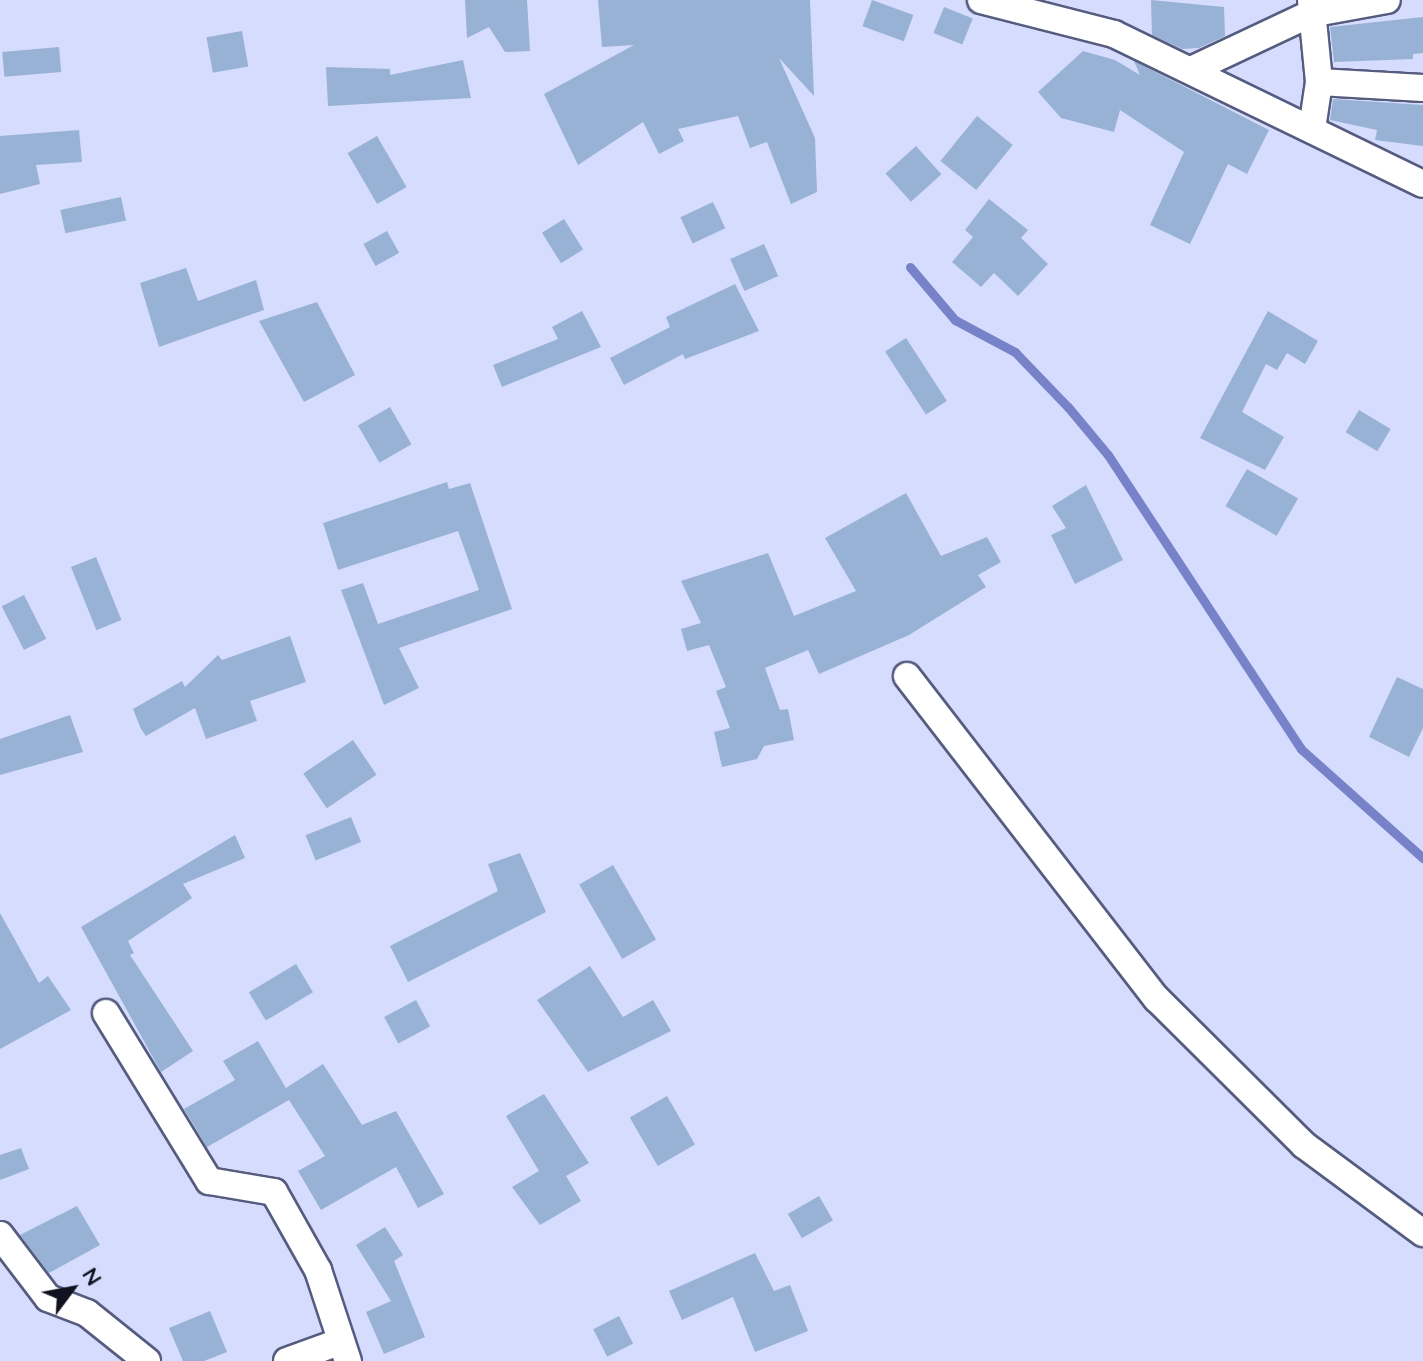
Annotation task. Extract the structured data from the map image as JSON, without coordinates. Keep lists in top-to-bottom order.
{
  "north": "top right"
}
